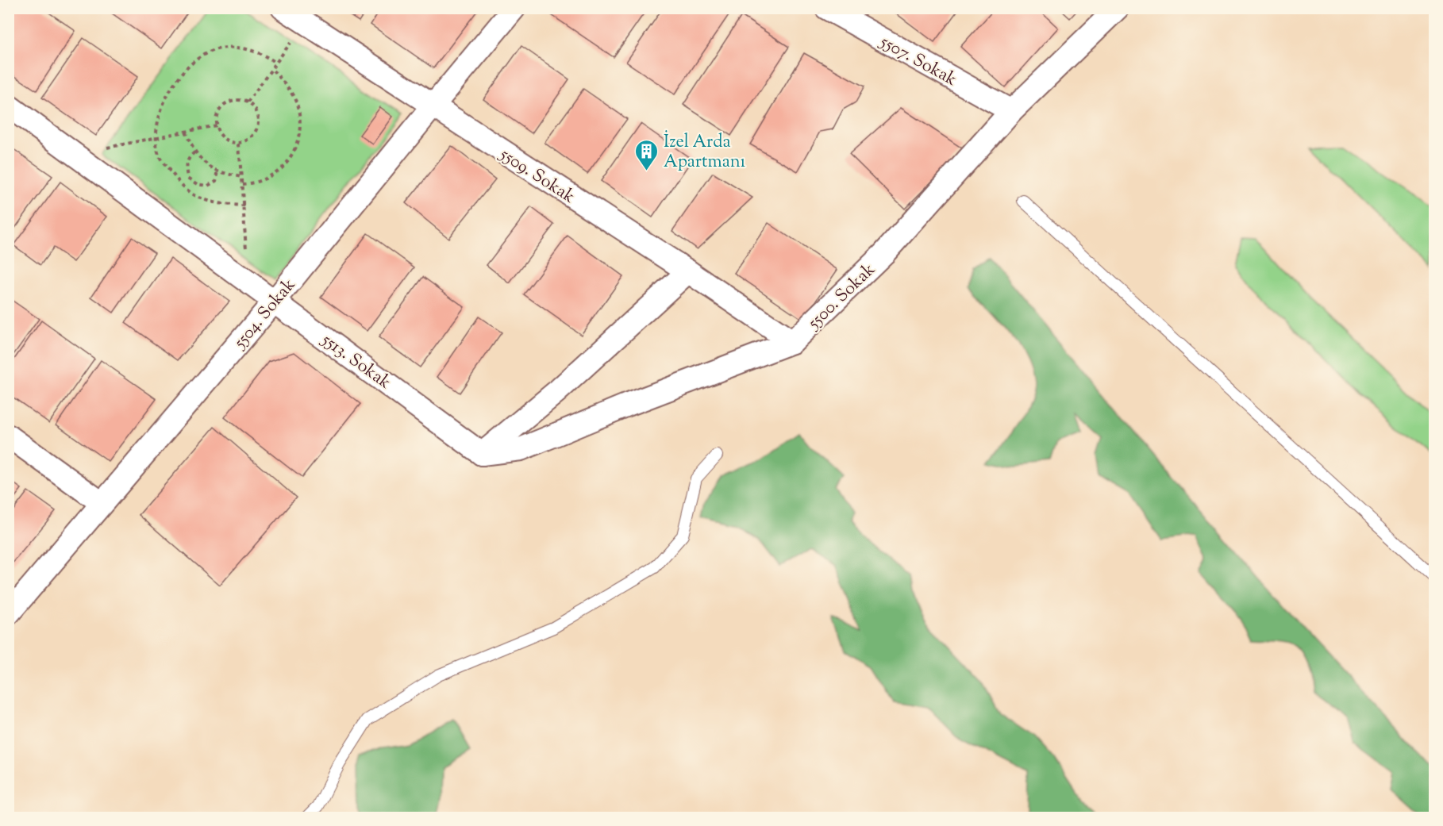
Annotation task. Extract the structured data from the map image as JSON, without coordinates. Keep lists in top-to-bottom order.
{
  "streets": {
    "street": [
      "5507. Sokak",
      "5509. Sokak",
      "5500. Sokak",
      "5504. Sokak",
      "5513. Sokak"
    ]
  },
  "crossings": [
    ["5507. Sokak", "5500. Sokak"],
    ["5509. Sokak", "5500. Sokak"],
    ["5509. Sokak", "5504. Sokak"],
    ["5500. Sokak", "5513. Sokak"],
    ["5504. Sokak", "5513. Sokak"]
  ],
  "places": {
    "building": ["İzel Arda Apartmanı"]
  }
}
